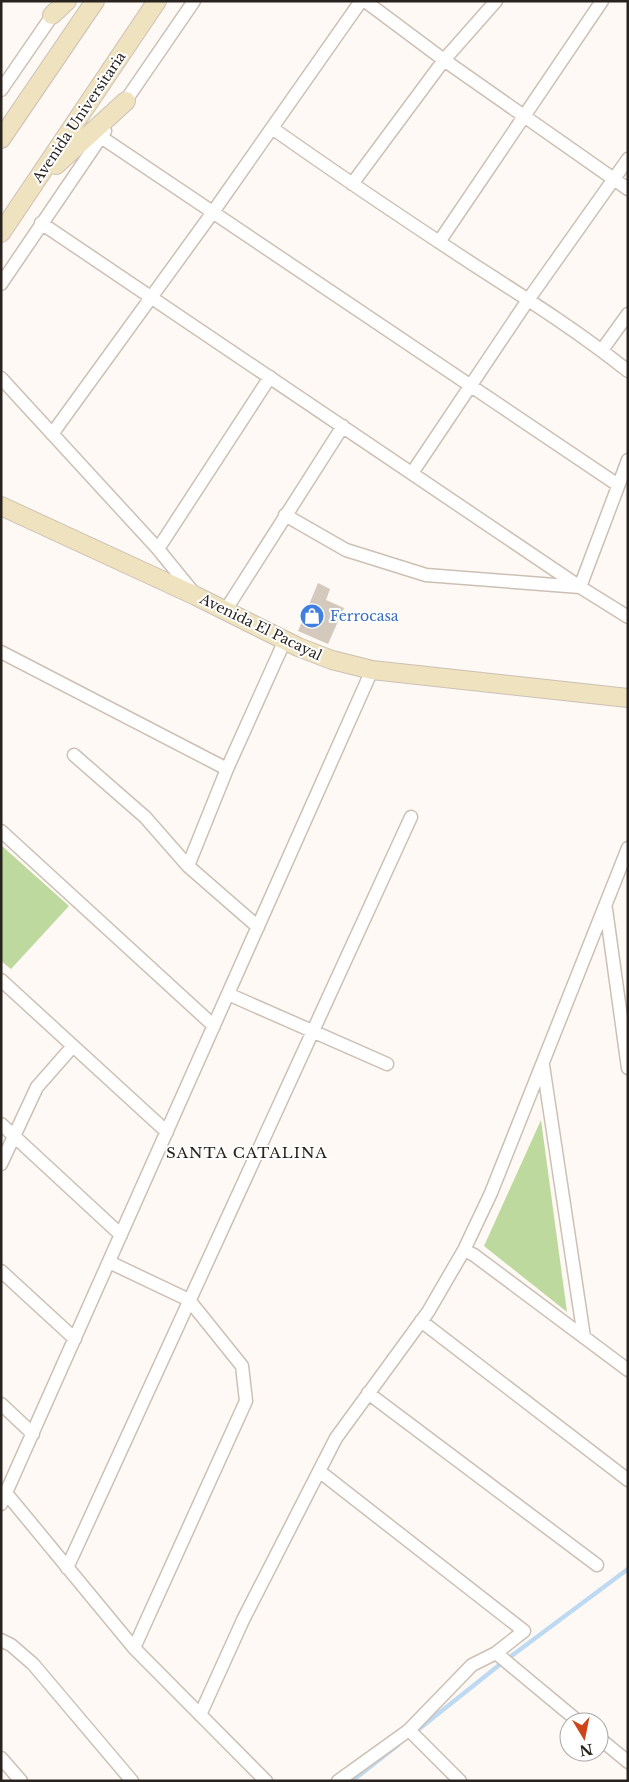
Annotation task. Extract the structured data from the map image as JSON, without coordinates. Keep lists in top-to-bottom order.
{
  "streets": {
    "street": ["Avenida Universitaria", "Avenida El Pacayal"]
  },
  "districts": ["SANTA CATALINA"],
  "places": {
    "shop": ["Ferrocasa"]
  },
  "north": "bottom"
}
